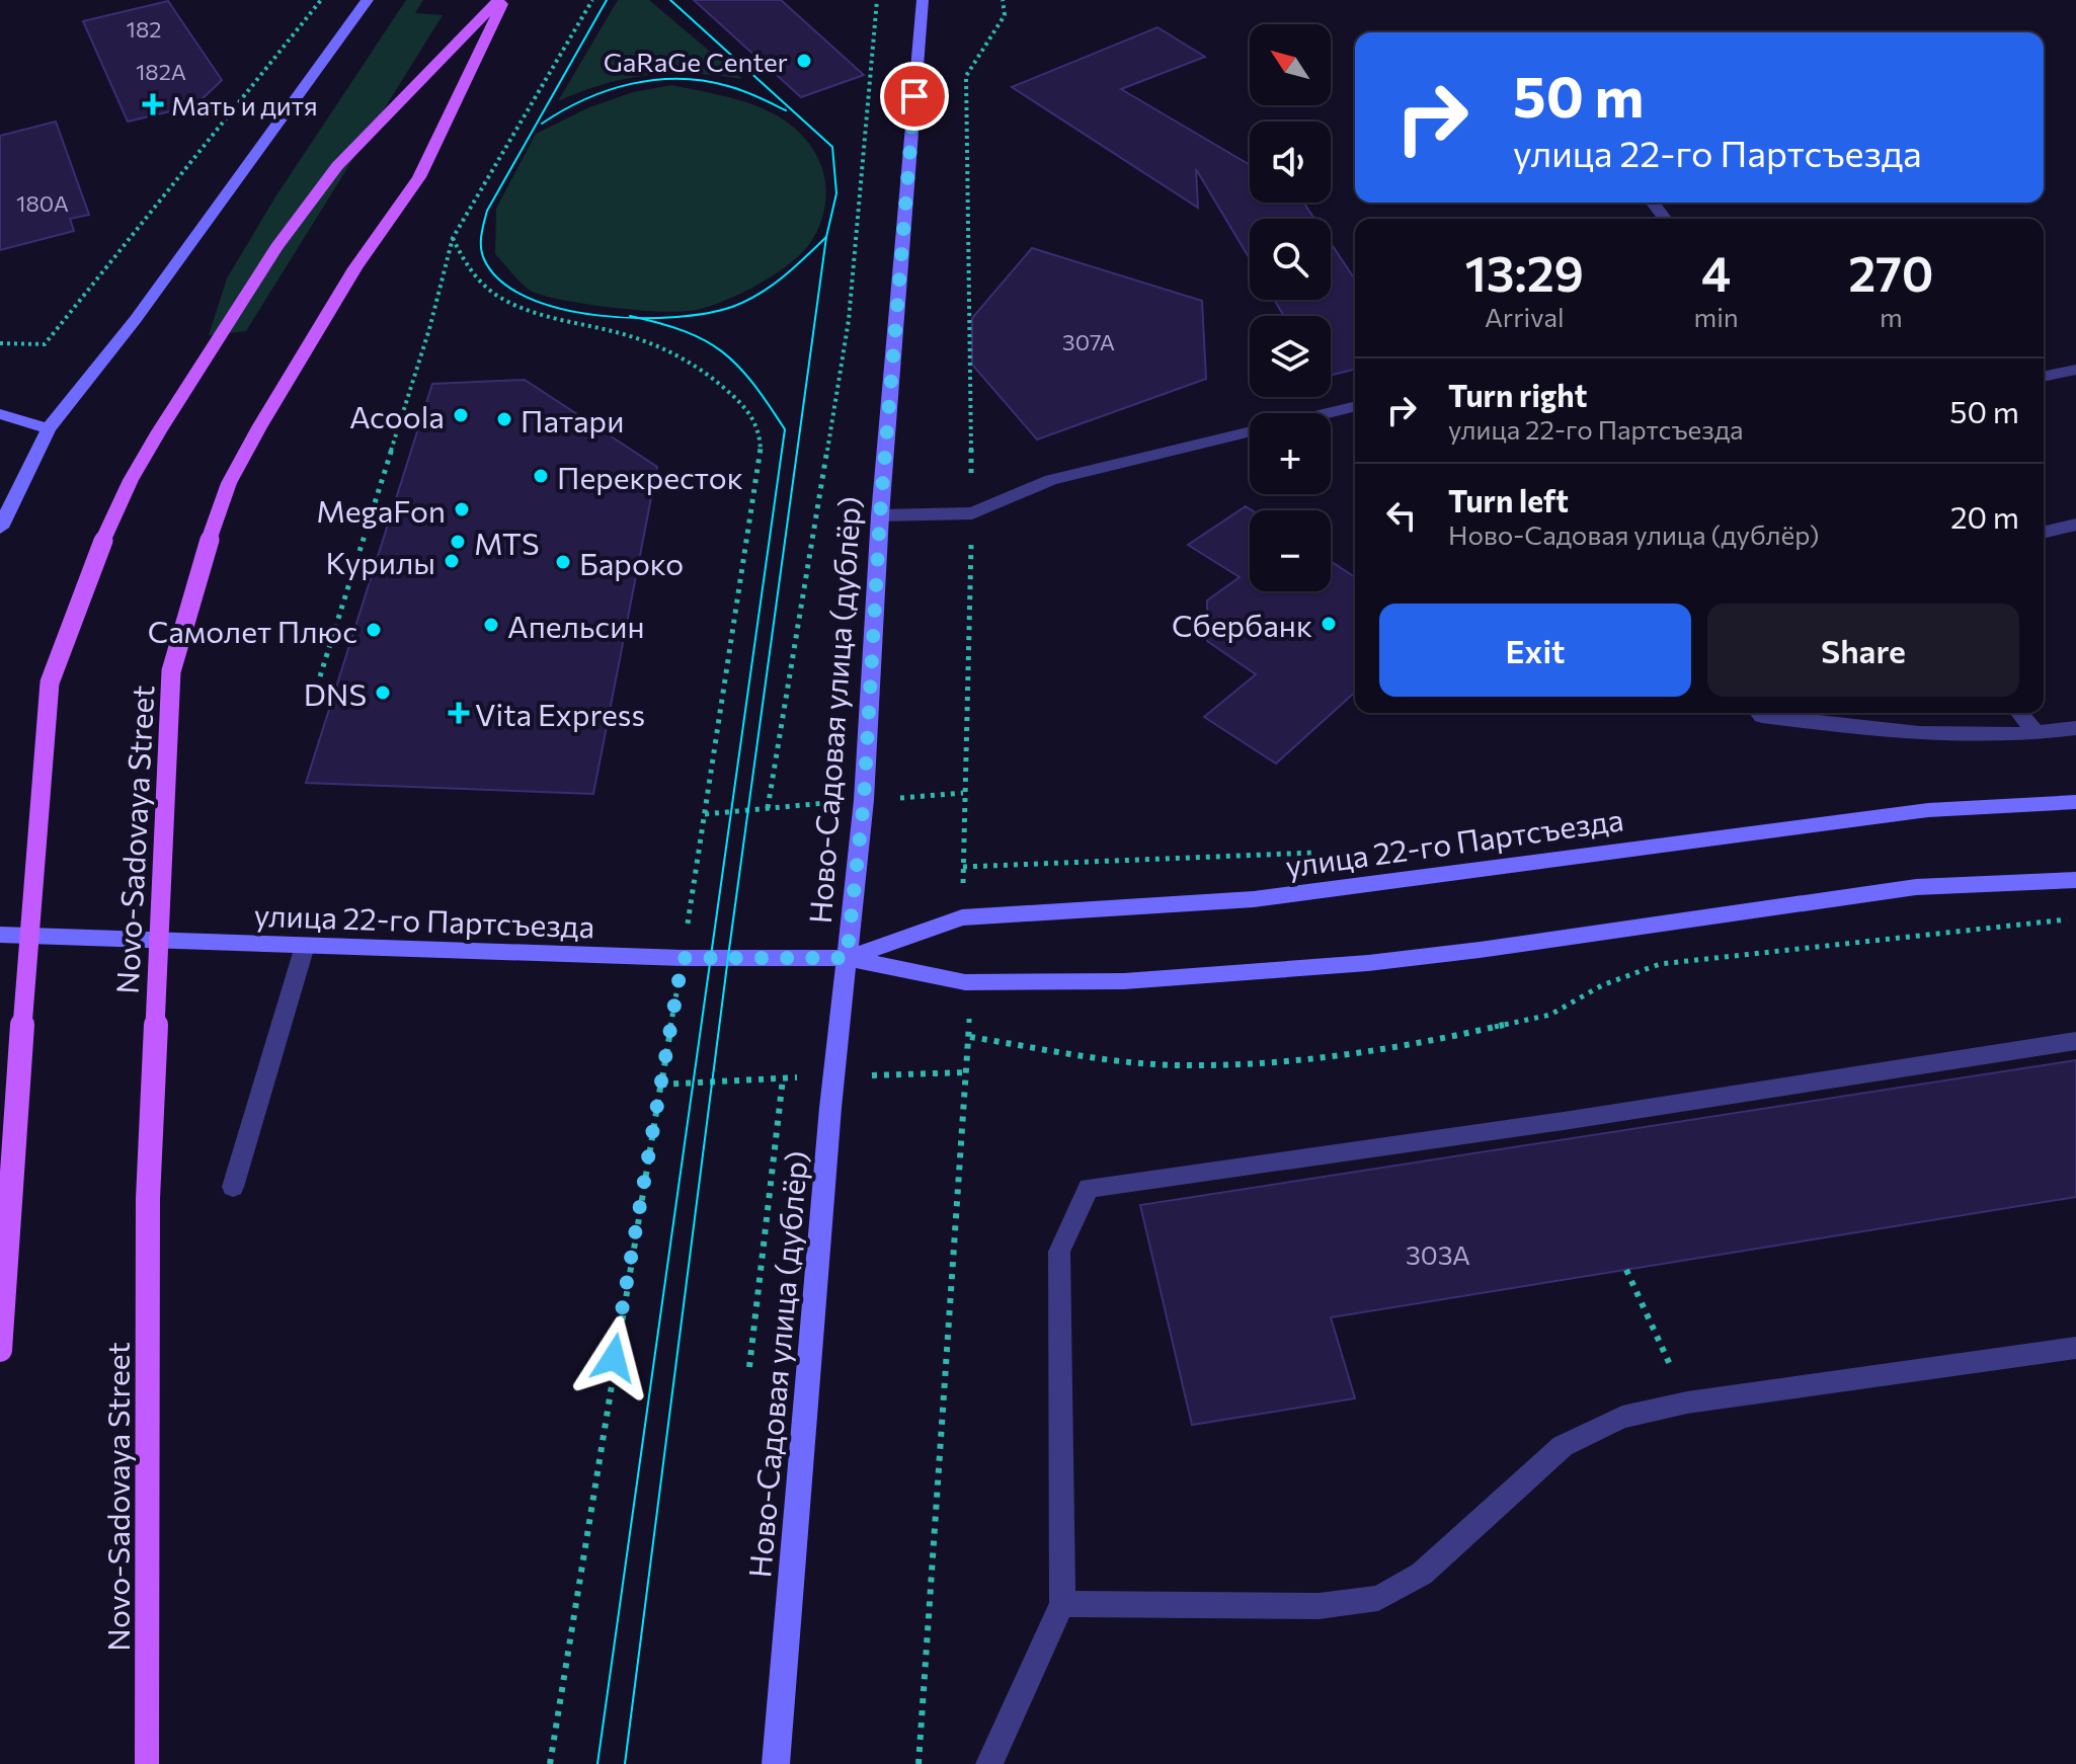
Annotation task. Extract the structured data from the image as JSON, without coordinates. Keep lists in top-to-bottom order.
{
  "streets": {
    "main road": ["Ново-Садовая улица (дублёр)", "Novo-Sadovaya Street", "улица 22-го Партсъезда"]
  },
  "crossings": [
    ["Ново-Садовая улица (дублёр)", "улица 22-го Партсъезда"]
  ],
  "places": {
    "other": [
      "GaRaGe Center",
      "Acoola",
      "Патари",
      "Перекресток",
      "MegaFon",
      "MTS",
      "Курилы",
      "Бароко",
      "Сбербанк",
      "Апельсин",
      "Самолет Плюс",
      "DNS"
    ],
    "health": ["Мать и дитя", "Vita Express"]
  },
  "house_numbers": [
    "182",
    "182А",
    "180А",
    "307А",
    "303А"
  ],
  "north": "top left",
  "page": {
    "map_buttons": ["+", "−"],
    "turn": ["50 m", "улица 22-го Партсъезда"],
    "eta": [
      "13:29",
      "Arrival",
      "4",
      "min",
      "270",
      "m"
    ],
    "list": [
      {
        "name": "Turn right",
        "note": "улица 22-го Партсъезда",
        "value": "50 m"
      },
      {
        "name": "Turn left",
        "note": "Ново-Садовая улица (дублёр)",
        "value": "20 m"
      }
    ],
    "buttons": ["Exit", "Share"]
  }
}
